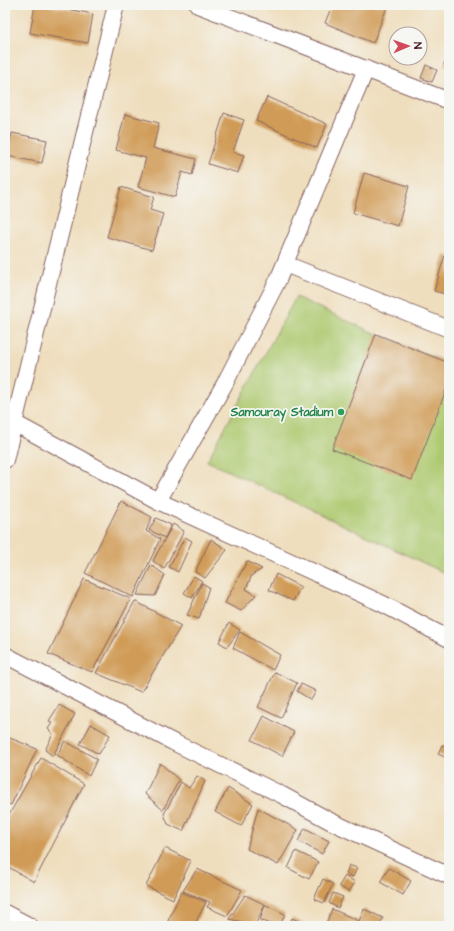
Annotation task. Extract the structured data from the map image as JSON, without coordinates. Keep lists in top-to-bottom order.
{
  "places": ["Samouray Stadium"],
  "north": "right"
}
